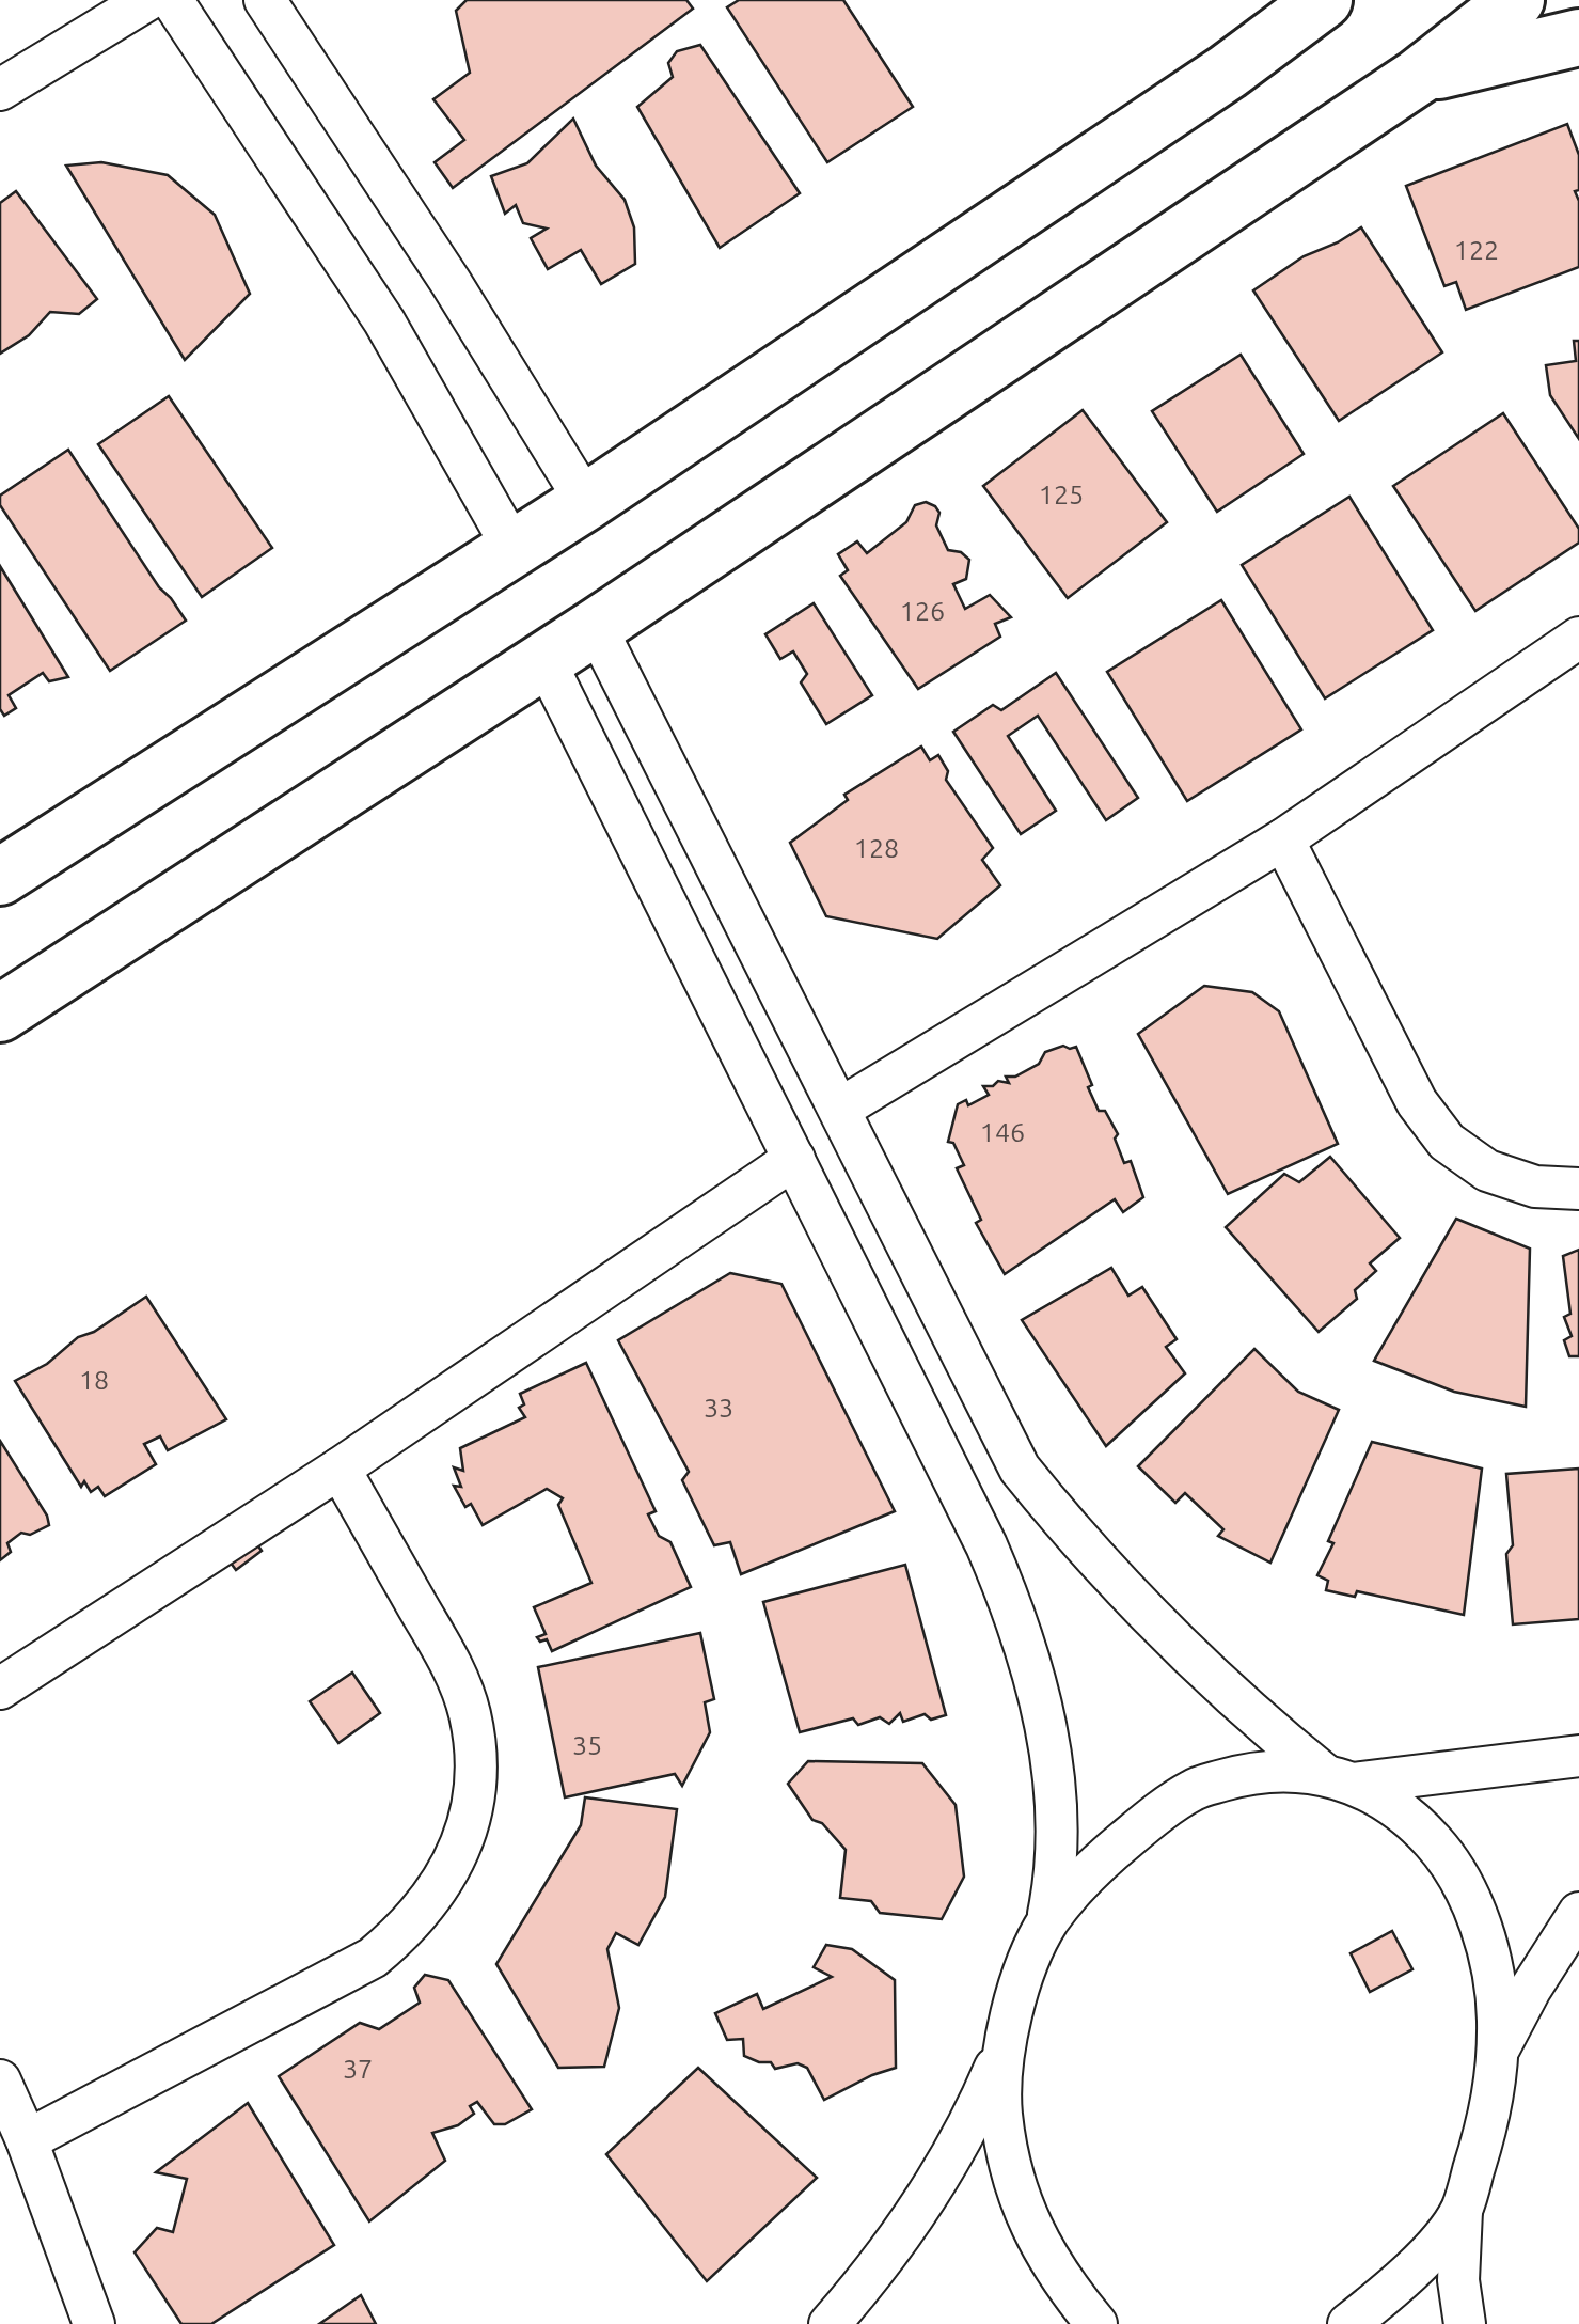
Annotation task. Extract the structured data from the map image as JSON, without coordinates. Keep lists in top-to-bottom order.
{
  "house_numbers": [
    "122",
    "125",
    "126",
    "128",
    "146",
    "18",
    "33",
    "35",
    "37"
  ]
}
